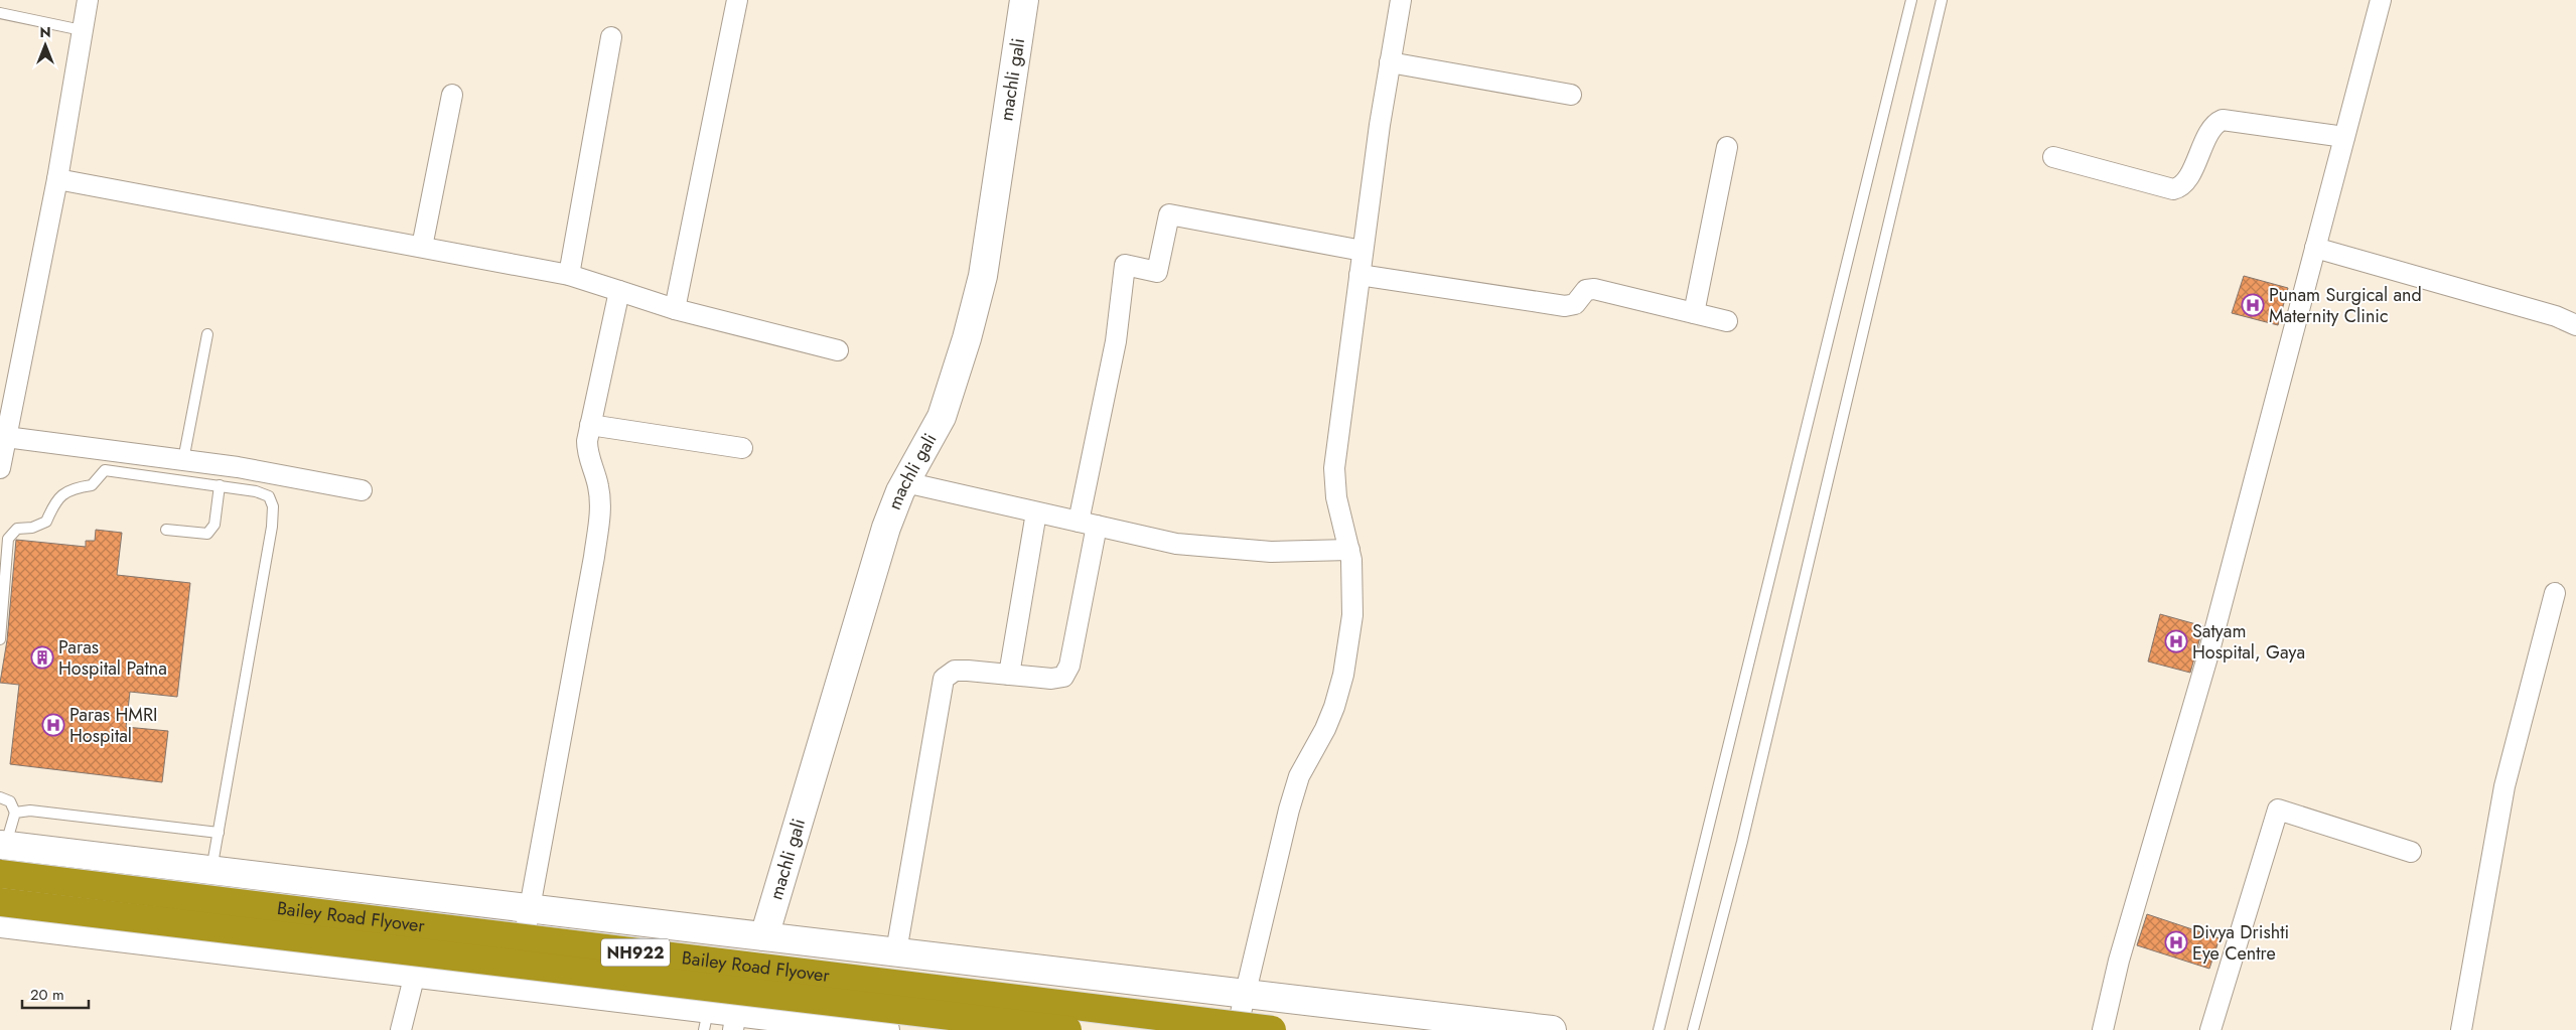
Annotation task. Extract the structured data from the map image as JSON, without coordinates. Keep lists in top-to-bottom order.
{
  "streets": {
    "highway": ["Bailey Road Flyover", "NH922"],
    "main road": ["machli gali"]
  },
  "places": {
    "hospital": [
      "Punam Surgical and Maternity Clinic",
      "Satyam Hospital, Gaya",
      "Paras HMRI Hospital",
      "Divya Drishti Eye Centre"
    ],
    "building": ["Paras Hospital Patna"]
  },
  "scale_bar": "20 m",
  "north": "top"
}
